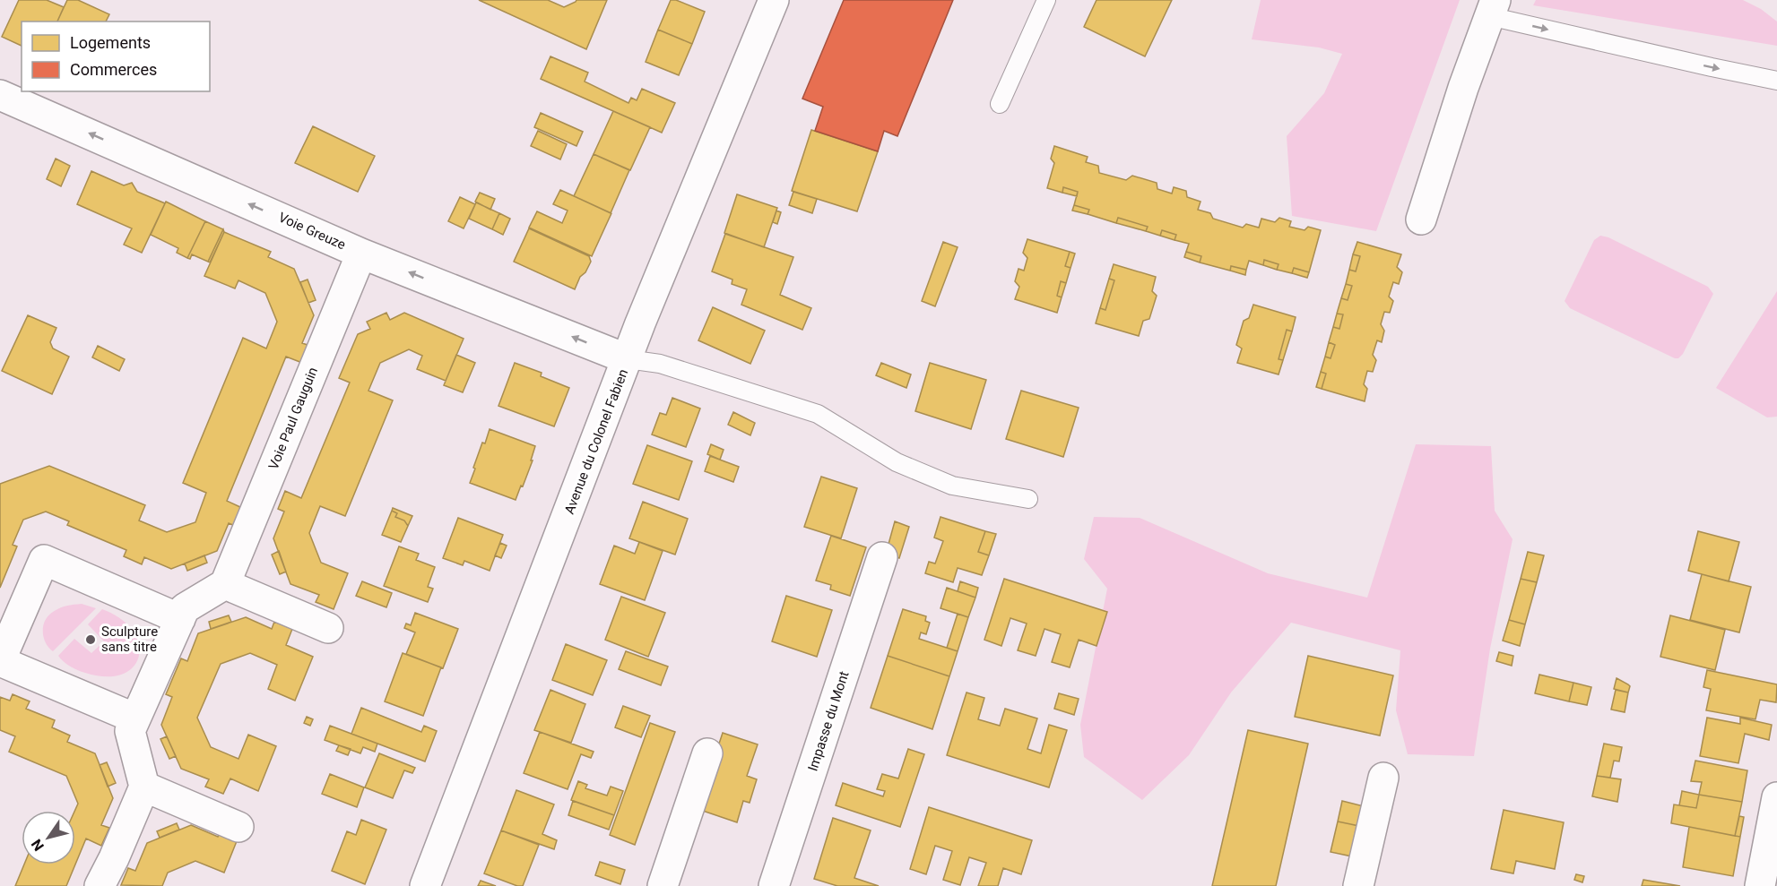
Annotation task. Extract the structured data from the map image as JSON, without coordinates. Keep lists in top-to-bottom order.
{
  "streets": {
    "street": [
      "Voie Greuze",
      "Voie Paul Gauguin",
      "Avenue du Colonel Fabien",
      "Impasse du Mont"
    ]
  },
  "crossings": [
    ["Voie Greuze", "Voie Paul Gauguin"],
    ["Voie Greuze", "Avenue du Colonel Fabien"]
  ],
  "one_way": ["Voie Greuze"],
  "places": ["Sculpture sans titre"],
  "legend": ["Logements", "Commerces"],
  "north": "bottom left"
}
